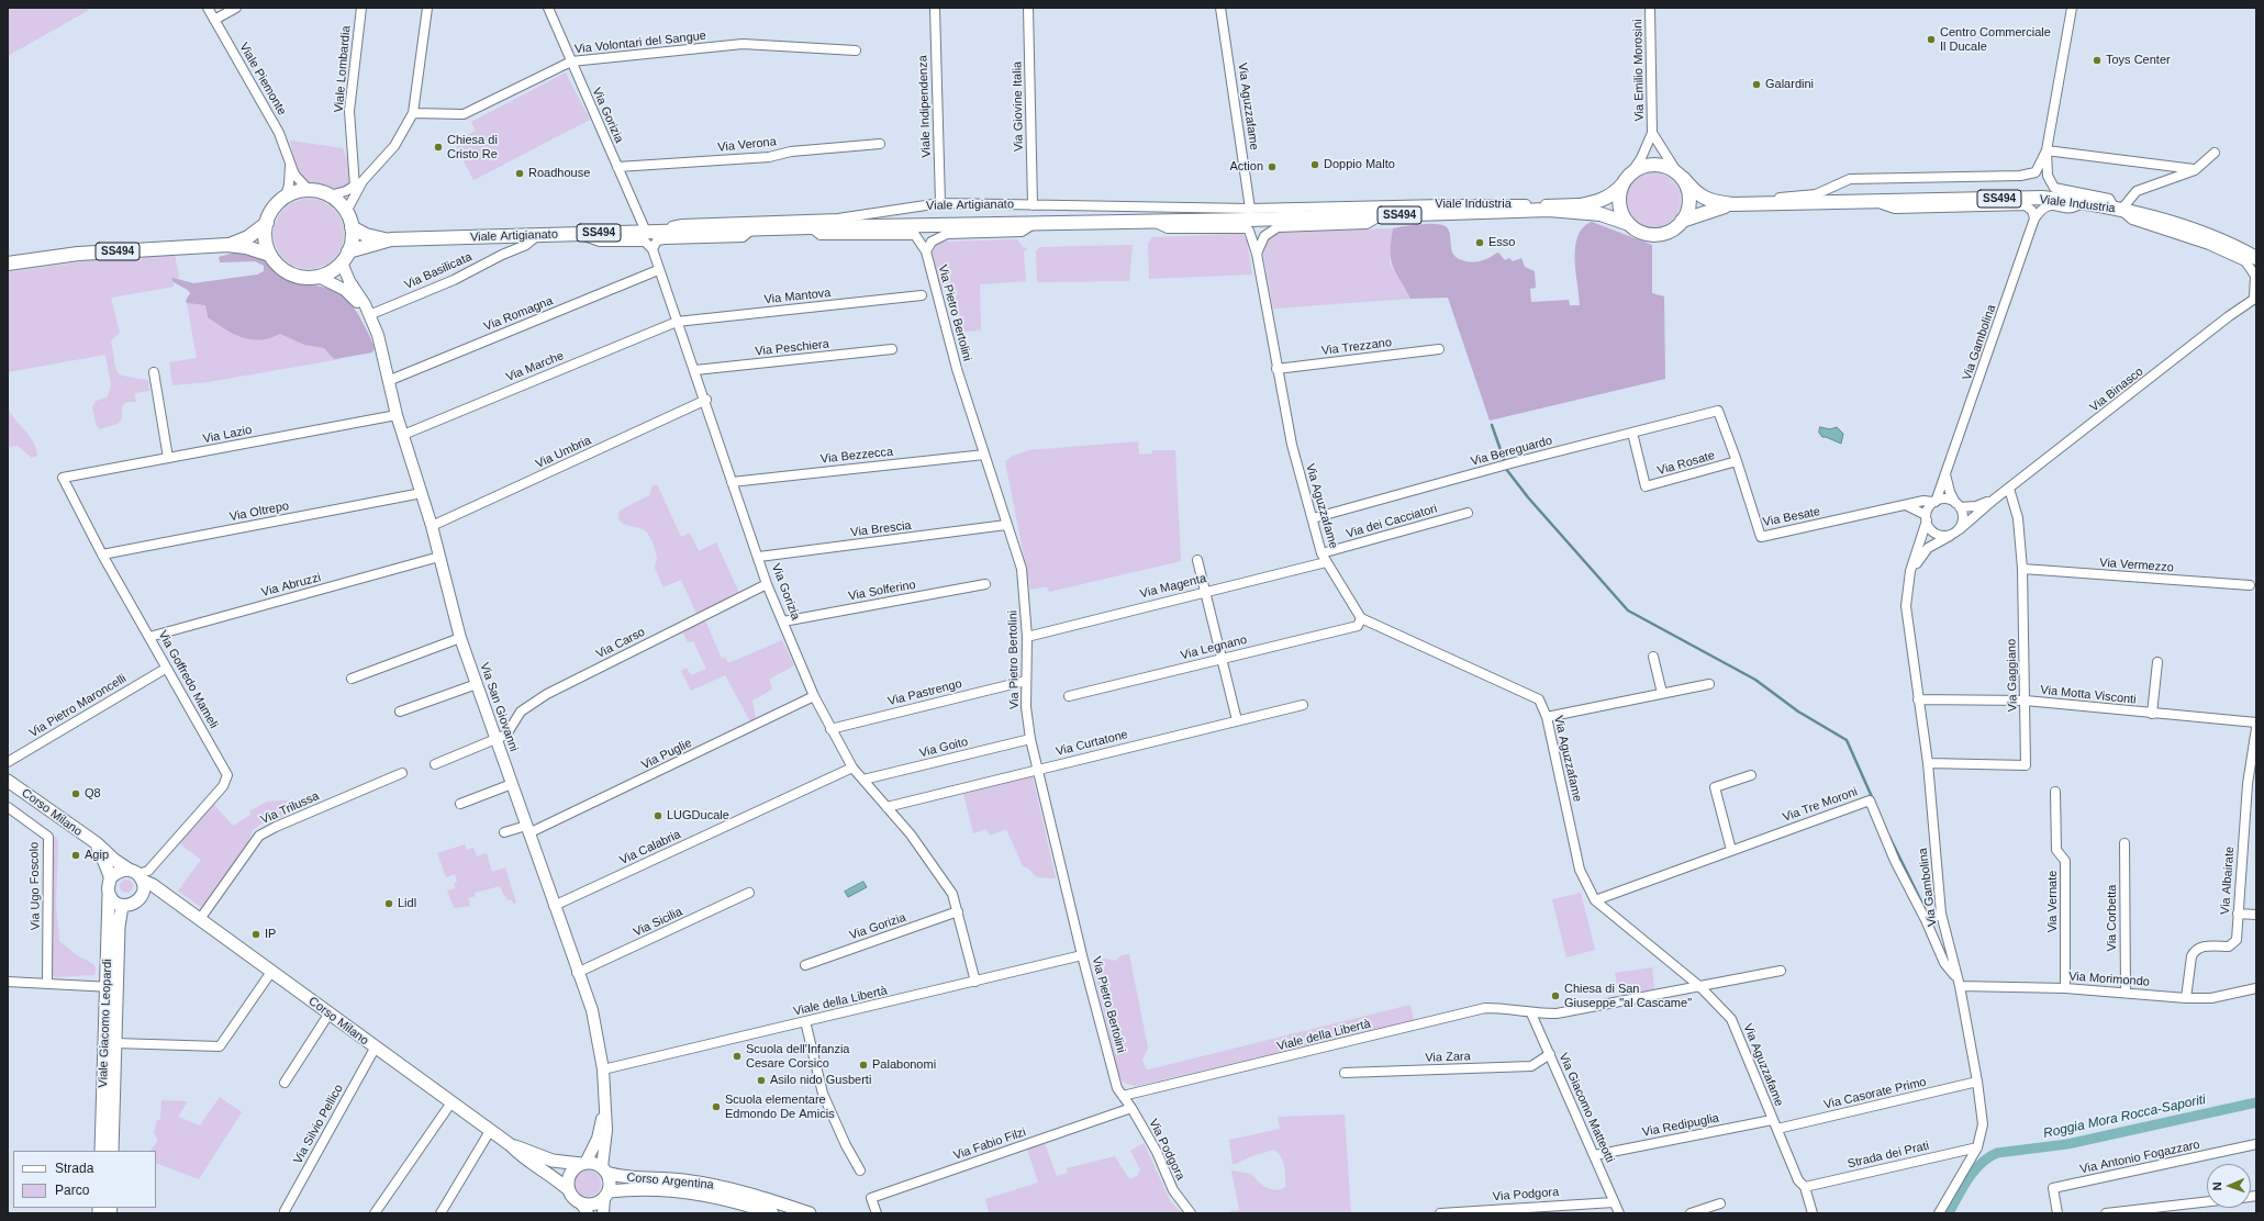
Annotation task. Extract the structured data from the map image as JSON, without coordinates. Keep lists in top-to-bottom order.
{
  "streets": {
    "main road": [
      "SS494",
      "Viale Industria",
      "Viale Artigianato",
      "Corso Milano",
      "Viale Giacomo Leopardi",
      "Corso Argentina"
    ],
    "street": [
      "Via Volontari del Sangue",
      "Viale Lombardia",
      "Via Emilio Morosini",
      "Viale Piemonte",
      "Viale Indipendenza",
      "Via Giovine Italia",
      "Via Aguzzafame",
      "Via Gorizia",
      "Via Verona",
      "Via Basilicata",
      "Via Mantova",
      "Via Pietro Bertolini",
      "Via Romagna",
      "Via Gambolina",
      "Via Trezzano",
      "Via Peschiera",
      "Via Marche",
      "Via Binasco",
      "Via Lazio",
      "Via Bereguardo",
      "Via Umbria",
      "Via Bezzecca",
      "Via Rosate",
      "Via Oltrepo",
      "Via Besate",
      "Via dei Cacciatori",
      "Via Brescia",
      "Via Vermezzo",
      "Via Abruzzi",
      "Via Magenta",
      "Via Solferino",
      "Via Carso",
      "Via Legnano",
      "Via Gaggiano",
      "Via Goffredo Mameli",
      "Via Pastrengo",
      "Via Motta Visconti",
      "Via Pietro Maroncelli",
      "Via San Giovanni",
      "Via Curtatone",
      "Via Goito",
      "Via Puglie",
      "Via Tre Moroni",
      "Via Trilussa",
      "Via Calabria",
      "Via Albairate",
      "Via Ugo Foscolo",
      "Via Vernate",
      "Via Corbetta",
      "Via Sicilia",
      "Via Morimondo",
      "Viale della Libertà",
      "Via Zara",
      "Via Casorate Primo",
      "Via Giacomo Matteotti",
      "Via Silvio Pellico",
      "Via Redipuglia",
      "Via Fabio Filzi",
      "Via Podgora",
      "Strada dei Prati",
      "Via Antonio Fogazzaro"
    ]
  },
  "crossings": [
    ["Via Volontari del Sangue", "Via Gorizia"],
    ["Via Emilio Morosini", "Viale Industria"],
    ["Viale Piemonte", "SS494"],
    ["Viale Piemonte", "Viale Artigianato"],
    ["Viale Piemonte", "Via San Giovanni"],
    ["Viale Indipendenza", "Viale Artigianato"],
    ["Via Giovine Italia", "Viale Artigianato"],
    ["Via Aguzzafame", "Viale Industria"],
    ["Via Aguzzafame", "Viale Artigianato"],
    ["Via Aguzzafame", "Via Trezzano"],
    ["Via Aguzzafame", "Via Bereguardo"],
    ["Via Aguzzafame", "Via dei Cacciatori"],
    ["Via Aguzzafame", "Via Magenta"],
    ["Via Aguzzafame", "Via Legnano"],
    ["Via Aguzzafame", "Via Tre Moroni"],
    ["Via Aguzzafame", "Viale della Libertà"],
    ["Via Aguzzafame", "Via Casorate Primo"],
    ["Via Aguzzafame", "Via Redipuglia"],
    ["Via Aguzzafame", "Strada dei Prati"],
    ["Via Gorizia", "Via Verona"],
    ["Via Gorizia", "Viale Artigianato"],
    ["Via Gorizia", "Via Mantova"],
    ["Via Gorizia", "Via Romagna"],
    ["Via Gorizia", "Via Peschiera"],
    ["Via Gorizia", "Via Marche"],
    ["Via Gorizia", "Via Umbria"],
    ["Via Gorizia", "Via Bezzecca"],
    ["Via Gorizia", "Via Brescia"],
    ["Via Gorizia", "Via Solferino"],
    ["Via Gorizia", "Via Carso"],
    ["Via Gorizia", "Via Pastrengo"],
    ["Via Gorizia", "Via Curtatone"],
    ["Via Gorizia", "Via Goito"],
    ["Via Gorizia", "Via Puglie"],
    ["Via Gorizia", "Via Calabria"],
    ["Via Gorizia", "Viale della Libertà"],
    ["SS494", "Viale Artigianato"],
    ["SS494", "Via San Giovanni"],
    ["Viale Industria", "Viale Artigianato"],
    ["Viale Artigianato", "Via Basilicata"],
    ["Viale Artigianato", "Via San Giovanni"],
    ["Via Basilicata", "Via San Giovanni"],
    ["Via Mantova", "Via Marche"],
    ["Via Pietro Bertolini", "Via Bezzecca"],
    ["Via Pietro Bertolini", "Via Brescia"],
    ["Via Pietro Bertolini", "Via Magenta"],
    ["Via Pietro Bertolini", "Via Pastrengo"],
    ["Via Pietro Bertolini", "Via Curtatone"],
    ["Via Pietro Bertolini", "Via Goito"],
    ["Via Pietro Bertolini", "Viale della Libertà"],
    ["Via Pietro Bertolini", "Via Podgora"],
    ["Via Romagna", "Via San Giovanni"],
    ["Via Gambolina", "Via Binasco"],
    ["Via Gambolina", "Via Besate"],
    ["Via Gambolina", "Via Gaggiano"],
    ["Via Gambolina", "Via Motta Visconti"],
    ["Via Gambolina", "Via Tre Moroni"],
    ["Via Gambolina", "Via Morimondo"],
    ["Via Gambolina", "Via Casorate Primo"],
    ["Via Gambolina", "Strada dei Prati"],
    ["Via Marche", "Via San Giovanni"],
    ["Via Binasco", "Via Besate"],
    ["Via Binasco", "Via Gaggiano"],
    ["Via Lazio", "Via Goffredo Mameli"],
    ["Via Lazio", "Via San Giovanni"],
    ["Via Bereguardo", "Via Rosate"],
    ["Via Bereguardo", "Via Besate"],
    ["Via Umbria", "Via San Giovanni"],
    ["Via Rosate", "Via Besate"],
    ["Via Oltrepo", "Via Goffredo Mameli"],
    ["Via Oltrepo", "Via San Giovanni"],
    ["Via dei Cacciatori", "Via Magenta"],
    ["Via Vermezzo", "Via Gaggiano"],
    ["Via Abruzzi", "Via Goffredo Mameli"],
    ["Via Abruzzi", "Via San Giovanni"],
    ["Via Carso", "Via San Giovanni"],
    ["Via Gaggiano", "Via Motta Visconti"],
    ["Via Goffredo Mameli", "Corso Milano"],
    ["Via Goffredo Mameli", "Viale Giacomo Leopardi"],
    ["Via San Giovanni", "Via Puglie"],
    ["Via San Giovanni", "Corso Milano"],
    ["Via San Giovanni", "Via Calabria"],
    ["Via San Giovanni", "Via Sicilia"],
    ["Via San Giovanni", "Viale della Libertà"],
    ["Via San Giovanni", "Corso Argentina"],
    ["Via Trilussa", "Corso Milano"],
    ["Corso Milano", "Viale Giacomo Leopardi"],
    ["Corso Milano", "Via Silvio Pellico"],
    ["Corso Milano", "Corso Argentina"],
    ["Via Albairate", "Via Morimondo"],
    ["Via Vernate", "Via Morimondo"],
    ["Via Corbetta", "Via Morimondo"],
    ["Viale della Libertà", "Via Giacomo Matteotti"],
    ["Viale della Libertà", "Via Podgora"],
    ["Via Zara", "Via Giacomo Matteotti"],
    ["Via Giacomo Matteotti", "Via Redipuglia"],
    ["Via Giacomo Matteotti", "Via Podgora"],
    ["Via Fabio Filzi", "Via Podgora"]
  ],
  "water": ["Roggia Mora Rocca-Saporiti"],
  "places": [
    "Centro Commerciale Il Ducale",
    "Toys Center",
    "Galardini",
    "Chiesa di Cristo Re",
    "Doppio Malto",
    "Action",
    "Roadhouse",
    "Esso",
    "Q8",
    "LUGDucale",
    "Agip",
    "Lidl",
    "IP",
    "Chiesa di San Giuseppe \"al Cascame\"",
    "Scuola dell'Infanzia Cesare Corsico",
    "Palabonomi",
    "Asilo nido Gusberti",
    "Scuola elementare Edmondo De Amicis"
  ],
  "legend": ["Strada", "Parco"],
  "north": "left"
}
